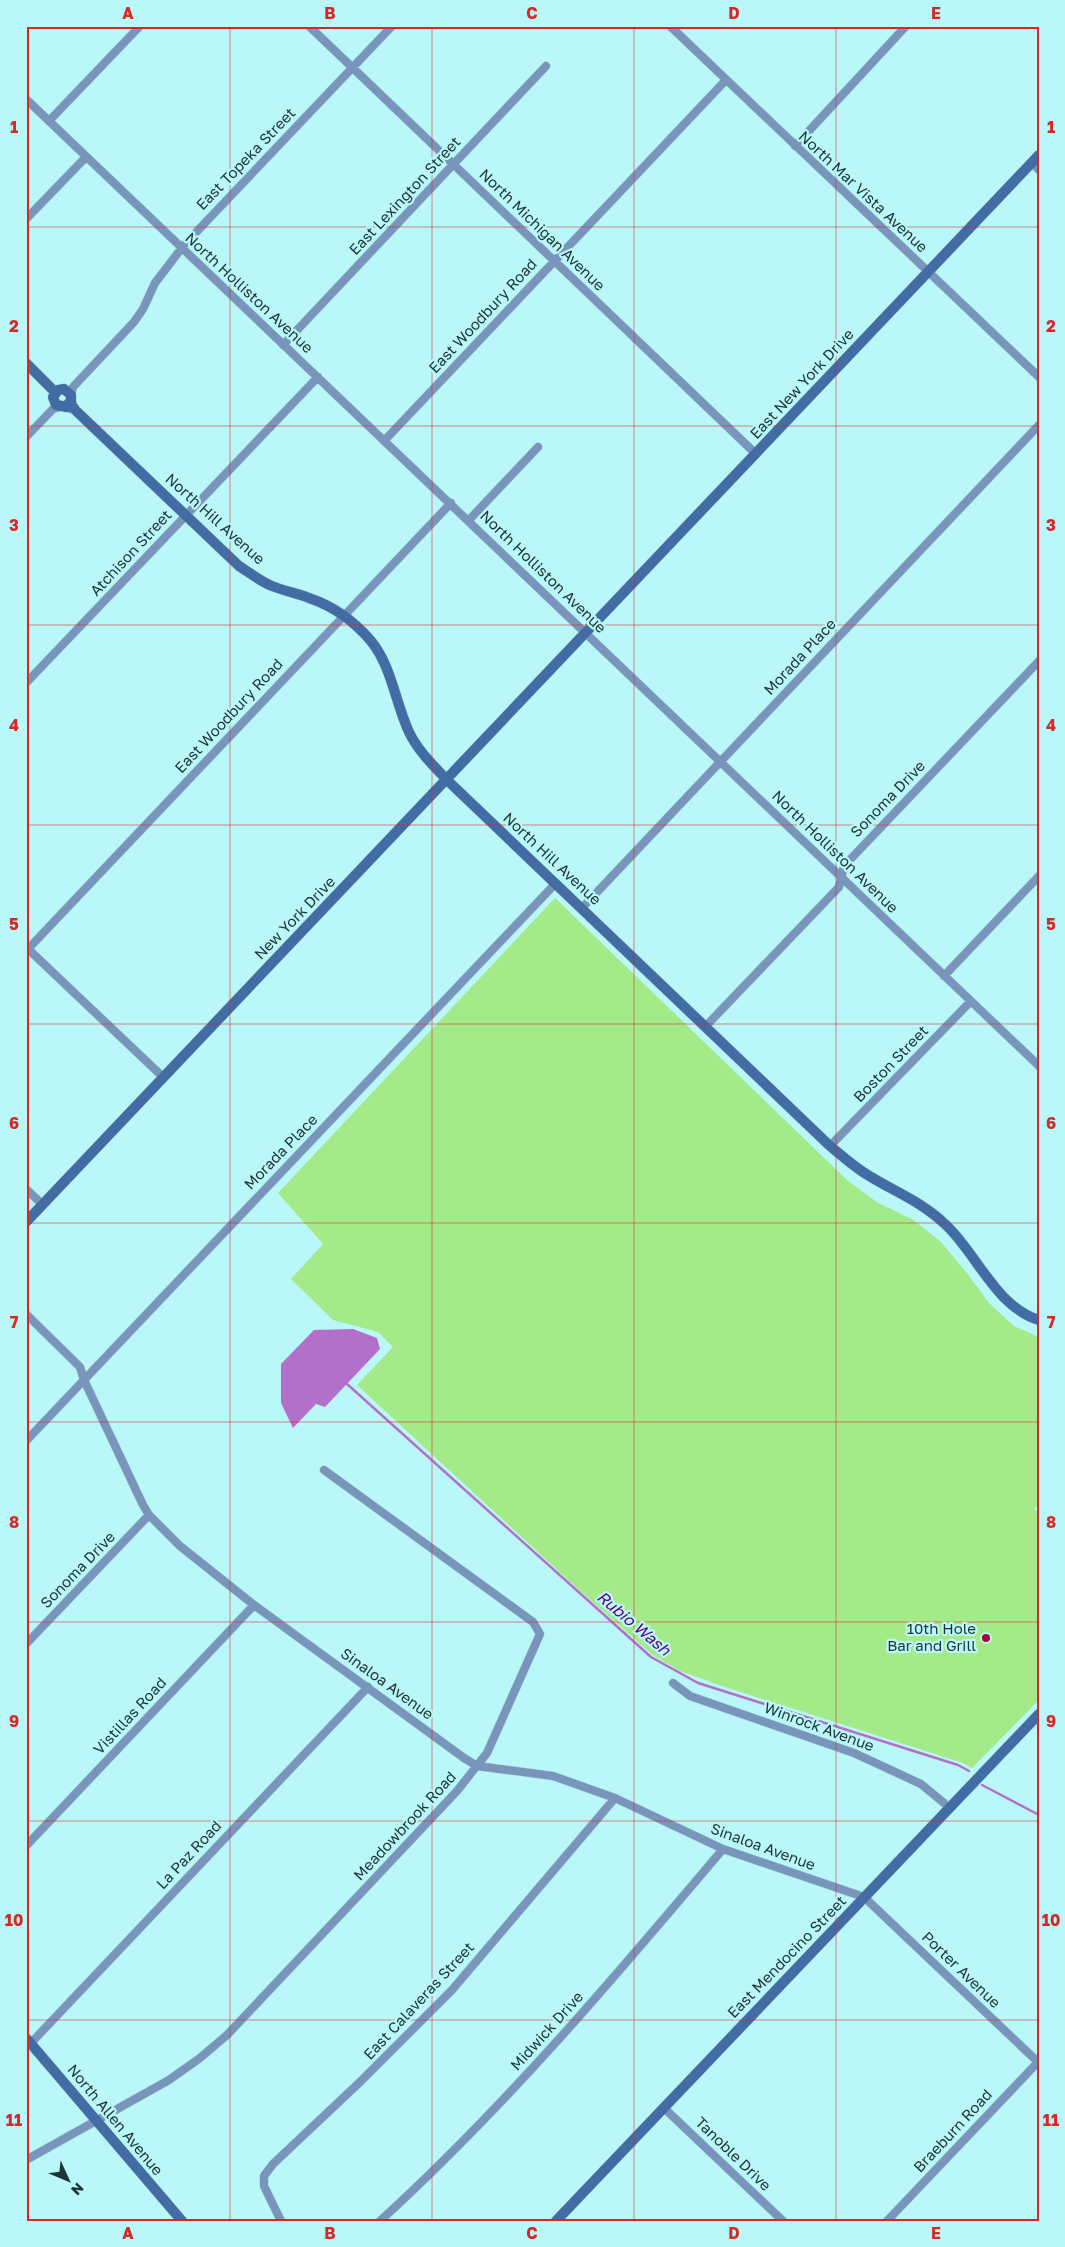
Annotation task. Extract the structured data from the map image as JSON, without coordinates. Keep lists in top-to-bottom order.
{
  "streets": {
    "street": [
      "East Topeka Street",
      "North Mar Vista Avenue",
      "East Lexington Street",
      "North Michigan Avenue",
      "North Holliston Avenue",
      "East Woodbury Road",
      "East New York Drive",
      "North Hill Avenue",
      "Atchison Street",
      "Morada Place",
      "Sonoma Drive",
      "New York Drive",
      "Boston Street",
      "Sinaloa Avenue",
      "Vistillas Road",
      "Winrock Avenue",
      "Meadowbrook Road",
      "La Paz Road",
      "East Mendocino Street",
      "Porter Avenue",
      "East Calaveras Street",
      "Midwick Drive",
      "North Allen Avenue",
      "Braeburn Road",
      "Tanoble Drive"
    ]
  },
  "crossings": [
    ["East Topeka Street", "North Michigan Avenue"],
    ["East Topeka Street", "North Holliston Avenue"],
    ["East Topeka Street", "North Hill Avenue"],
    ["North Mar Vista Avenue", "East Woodbury Road"],
    ["North Mar Vista Avenue", "East New York Drive"],
    ["East Lexington Street", "North Michigan Avenue"],
    ["East Lexington Street", "North Holliston Avenue"],
    ["North Michigan Avenue", "East Woodbury Road"],
    ["North Michigan Avenue", "East New York Drive"],
    ["North Holliston Avenue", "East Woodbury Road"],
    ["North Holliston Avenue", "East New York Drive"],
    ["North Holliston Avenue", "Atchison Street"],
    ["North Holliston Avenue", "Morada Place"],
    ["North Holliston Avenue", "Sonoma Drive"],
    ["North Holliston Avenue", "New York Drive"],
    ["North Holliston Avenue", "Boston Street"],
    ["East Woodbury Road", "North Hill Avenue"],
    ["East New York Drive", "New York Drive"],
    ["North Hill Avenue", "Atchison Street"],
    ["North Hill Avenue", "Morada Place"],
    ["North Hill Avenue", "Sonoma Drive"],
    ["North Hill Avenue", "New York Drive"],
    ["North Hill Avenue", "Boston Street"],
    ["Morada Place", "Sinaloa Avenue"],
    ["Sonoma Drive", "Sinaloa Avenue"],
    ["Sinaloa Avenue", "Vistillas Road"],
    ["Sinaloa Avenue", "Meadowbrook Road"],
    ["Sinaloa Avenue", "La Paz Road"],
    ["Sinaloa Avenue", "East Mendocino Street"],
    ["Sinaloa Avenue", "Porter Avenue"],
    ["Sinaloa Avenue", "East Calaveras Street"],
    ["Sinaloa Avenue", "Midwick Drive"],
    ["Winrock Avenue", "East Mendocino Street"],
    ["Meadowbrook Road", "North Allen Avenue"],
    ["La Paz Road", "North Allen Avenue"],
    ["East Mendocino Street", "Porter Avenue"],
    ["East Mendocino Street", "Tanoble Drive"],
    ["Porter Avenue", "Braeburn Road"]
  ],
  "water": ["Rubio Wash"],
  "places": ["10th Hole Bar and Grill"],
  "north": "bottom right",
  "grid": {
    "columns": [
      "A",
      "B",
      "C",
      "D",
      "E"
    ],
    "rows": [
      "1",
      "2",
      "3",
      "4",
      "5",
      "6",
      "7",
      "8",
      "9",
      "10",
      "11"
    ]
  }
}
